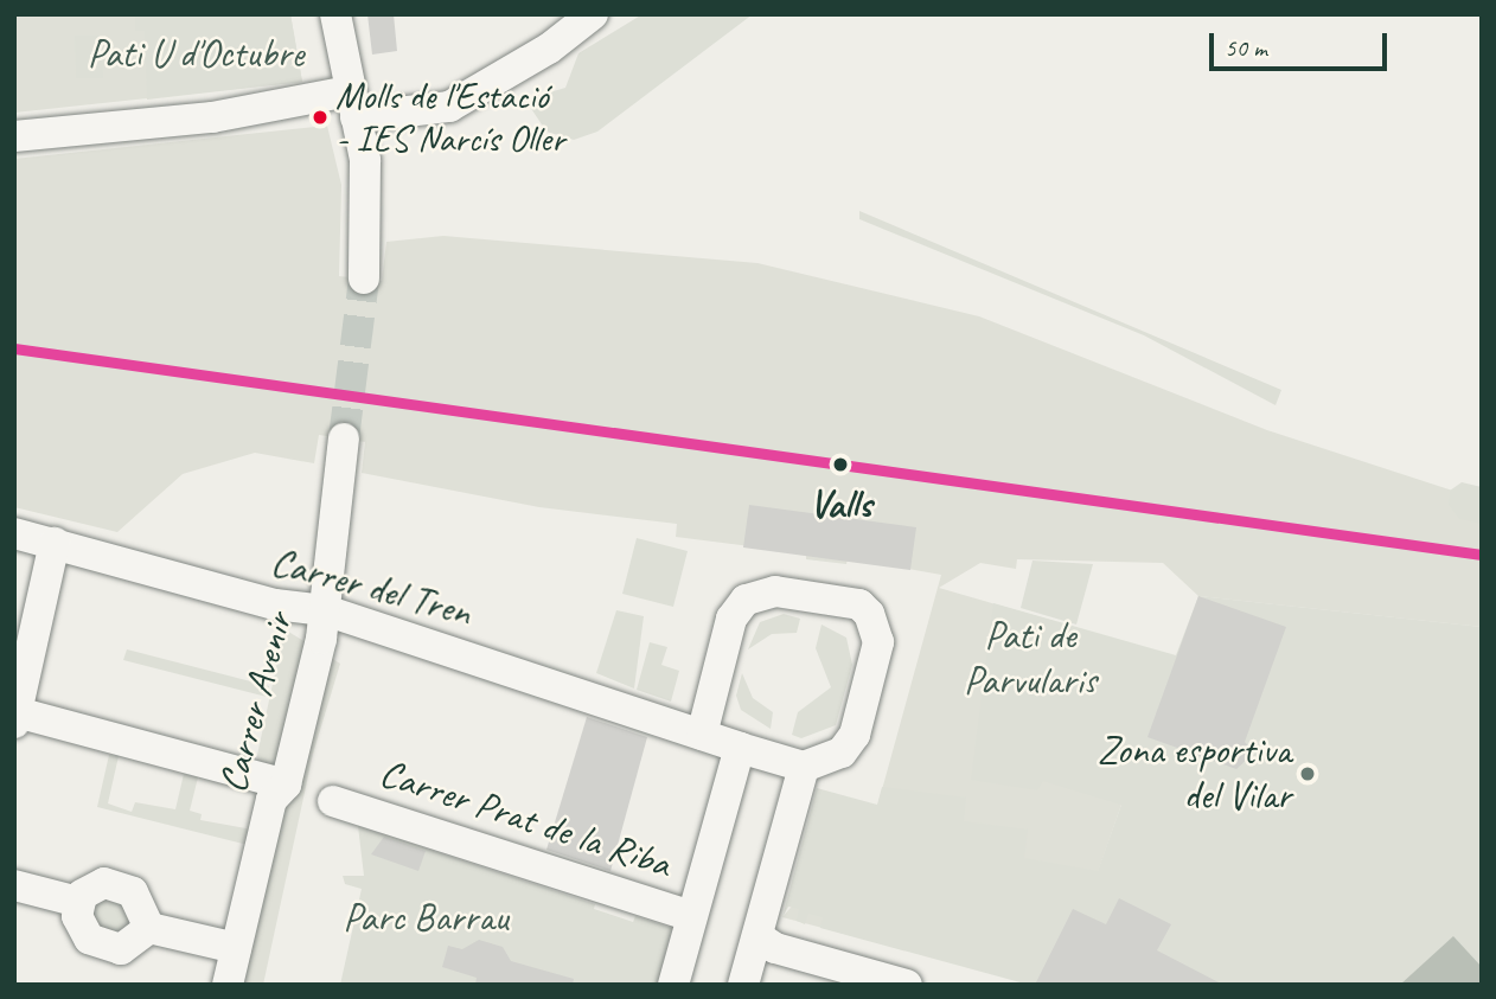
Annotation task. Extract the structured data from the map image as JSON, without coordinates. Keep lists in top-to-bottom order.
{
  "streets": {
    "street": ["Carrer del Tren", "Carrer Avenir", "Carrer Prat de la Riba"]
  },
  "crossings": [
    ["Carrer del Tren", "Carrer Avenir"]
  ],
  "parks": ["Pati U d'Octubre", "Pati de Parvularis", "Parc Barrau"],
  "places": ["Molls de l'Estació - IES Narcís Oller", "Valls", "Zona esportiva del Vilar"],
  "scale_bar": "50 m"
}
